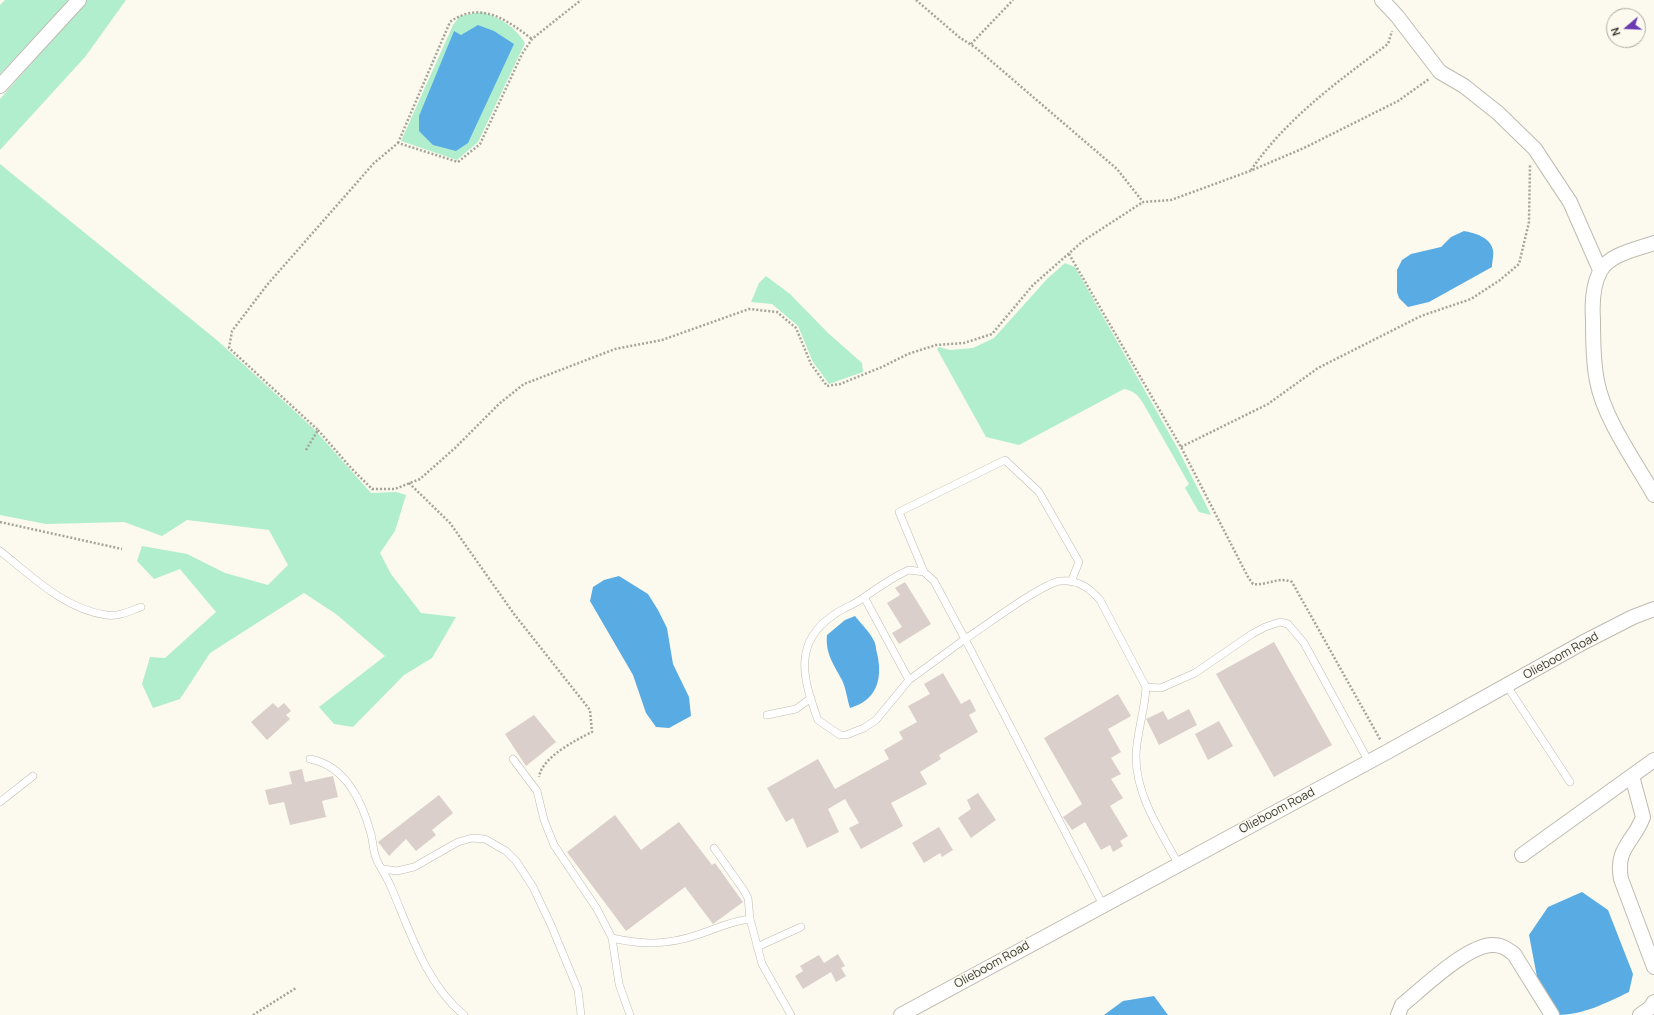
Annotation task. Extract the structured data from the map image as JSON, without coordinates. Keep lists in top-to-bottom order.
{
  "streets": {
    "street": ["Olieboom Road"]
  },
  "north": "left"
}
